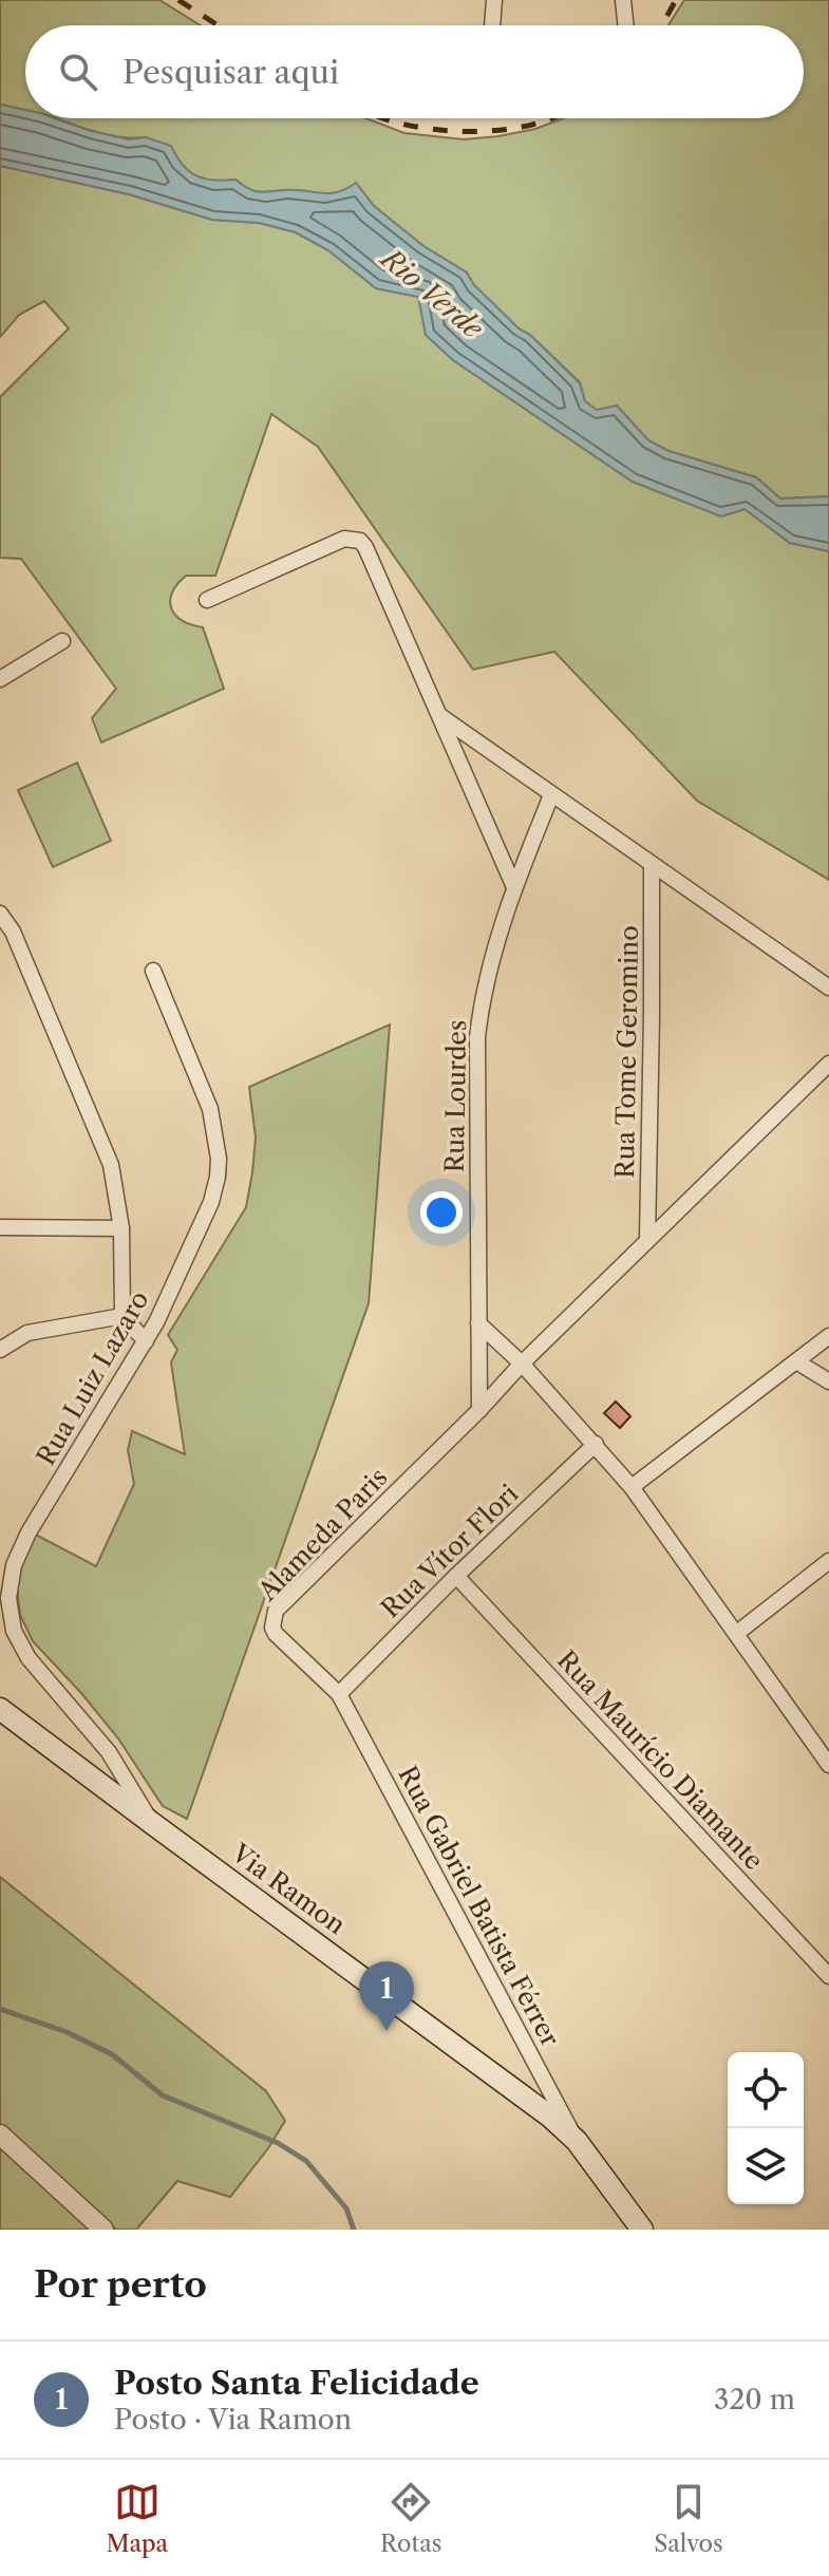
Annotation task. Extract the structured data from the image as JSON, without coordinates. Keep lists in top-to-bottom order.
{
  "streets": {
    "main road": ["Via Ramon"],
    "street": [
      "Rua Tome Geromino",
      "Rua Lourdes",
      "Rua Luiz Lazaro",
      "Alameda Paris",
      "Rua Vítor Flori",
      "Rua Maurício Diamante",
      "Rua Gabriel Batista Férrer"
    ]
  },
  "crossings": [
    ["Rua Tome Geromino", "Alameda Paris"],
    ["Rua Lourdes", "Alameda Paris"],
    ["Rua Luiz Lazaro", "Via Ramon"],
    ["Alameda Paris", "Rua Vítor Flori"],
    ["Alameda Paris", "Rua Gabriel Batista Férrer"],
    ["Rua Vítor Flori", "Rua Maurício Diamante"],
    ["Rua Vítor Flori", "Rua Gabriel Batista Férrer"],
    ["Via Ramon", "Rua Gabriel Batista Férrer"]
  ],
  "water": ["Rio Verde"],
  "page": {
    "search": "Pesquisar aqui",
    "pins": "1",
    "heading": "Por perto",
    "list": [
      {
        "mark": "1",
        "name": "Posto Santa Felicidade",
        "note": "Posto · Via Ramon",
        "value": "320 m"
      }
    ],
    "nav": ["Mapa", "Rotas", "Salvos"]
  }
}
